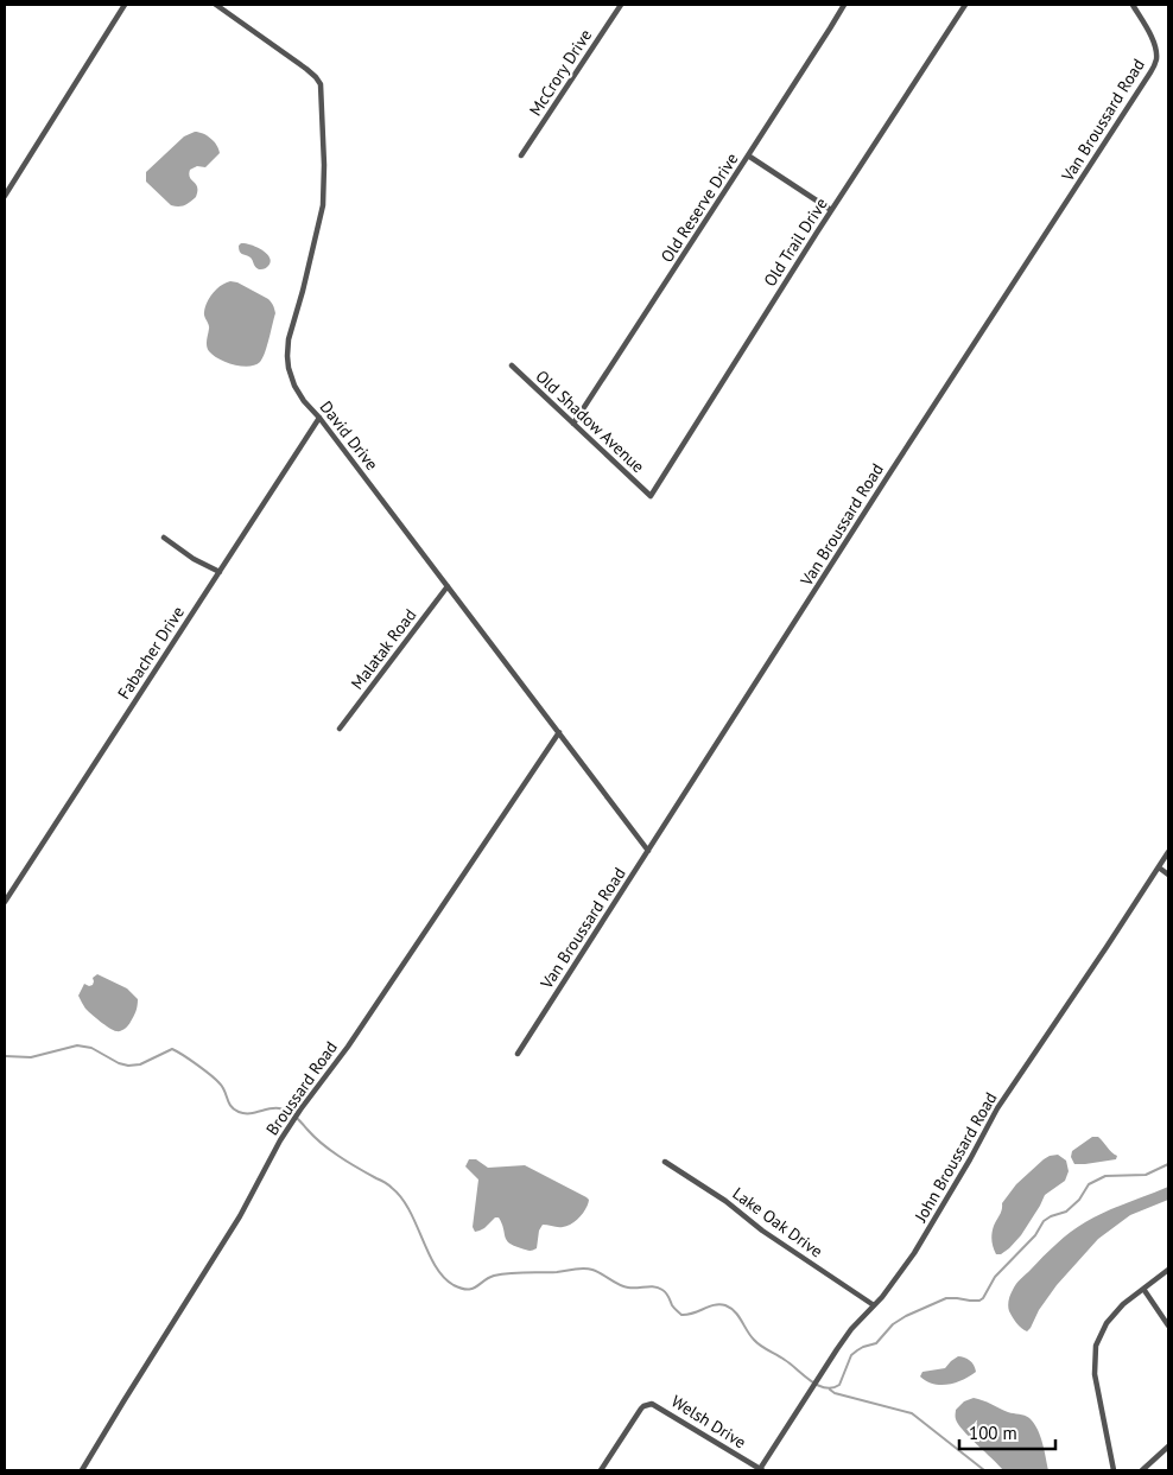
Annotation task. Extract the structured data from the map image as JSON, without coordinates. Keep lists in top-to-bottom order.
{
  "streets": {
    "street": [
      "McCrory Drive",
      "Van Broussard Road",
      "Old Reserve Drive",
      "Old Trail Drive",
      "Old Shadow Avenue",
      "David Drive",
      "Malatak Road",
      "Fabacher Drive",
      "Broussard Road",
      "John Broussard Road",
      "Lake Oak Drive",
      "Welsh Drive"
    ]
  },
  "crossings": [
    ["Van Broussard Road", "David Drive"],
    ["Old Reserve Drive", "Old Shadow Avenue"],
    ["Old Trail Drive", "Old Shadow Avenue"],
    ["David Drive", "Malatak Road"],
    ["David Drive", "Fabacher Drive"],
    ["David Drive", "Broussard Road"],
    ["John Broussard Road", "Lake Oak Drive"],
    ["John Broussard Road", "Welsh Drive"]
  ],
  "scale_bar": "100 m"
}
